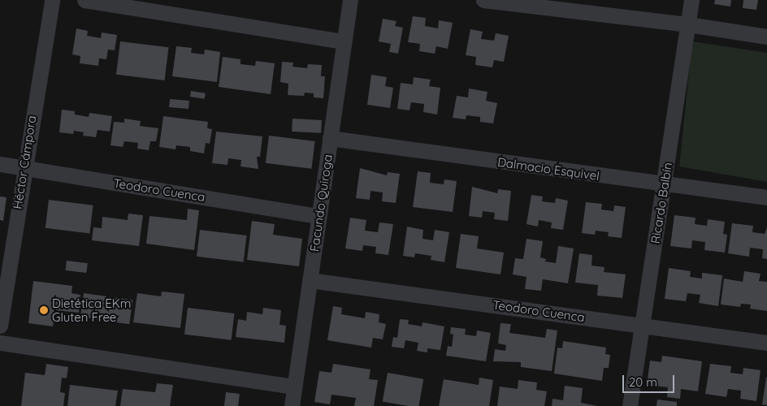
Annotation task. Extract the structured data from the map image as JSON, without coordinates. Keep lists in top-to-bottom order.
{
  "streets": {
    "street": [
      "Héctor Cámpora",
      "Dalmacio Esquivel",
      "Teodoro Cuenca",
      "Facundo Quiroga",
      "Ricardo Balbín"
    ]
  },
  "crossings": [
    ["Héctor Cámpora", "Teodoro Cuenca"],
    ["Dalmacio Esquivel", "Facundo Quiroga"],
    ["Dalmacio Esquivel", "Ricardo Balbín"],
    ["Teodoro Cuenca", "Facundo Quiroga"],
    ["Teodoro Cuenca", "Ricardo Balbín"]
  ],
  "places": ["Dietética EKm Gluten Free"],
  "scale_bar": "20 m"
}
